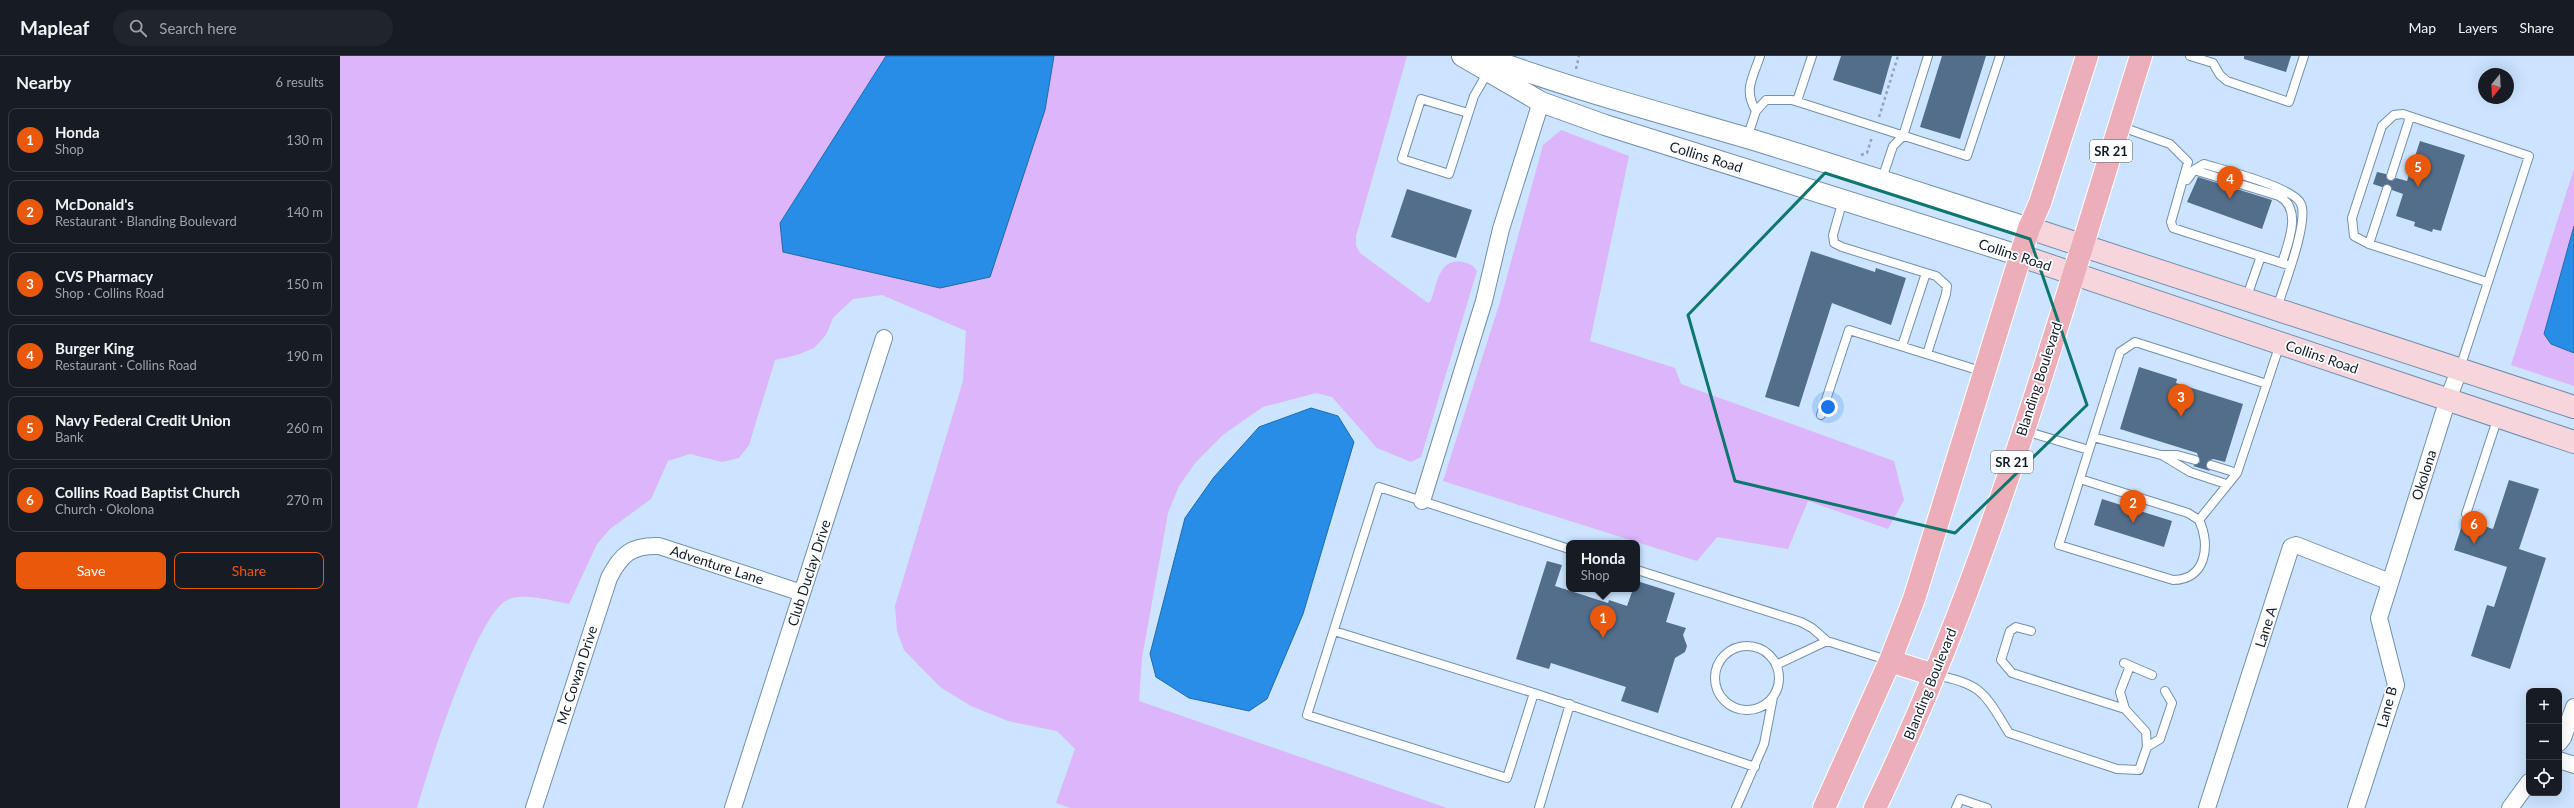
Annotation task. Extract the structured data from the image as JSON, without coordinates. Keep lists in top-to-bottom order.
{
  "streets": {
    "main road": ["SR 21", "Collins Road", "Blanding Boulevard"],
    "street": [
      "Okolona",
      "Adventure Lane",
      "Club Duclay Drive",
      "Lane A",
      "Mc Cowan Drive",
      "Lane B"
    ]
  },
  "crossings": [
    ["Collins Road", "Blanding Boulevard"],
    ["Collins Road", "Okolona"],
    ["Okolona", "Lane A"],
    ["Okolona", "Lane B"],
    ["Adventure Lane", "Club Duclay Drive"],
    ["Adventure Lane", "Mc Cowan Drive"],
    ["Lane A", "Lane B"]
  ],
  "north": "bottom",
  "page": {
    "header": "Mapleaf",
    "search": "Search here",
    "nav": ["Map", "Layers", "Share"],
    "heading": ["Nearby", "6 results"],
    "list": [
      {
        "mark": "1",
        "name": "Honda",
        "note": "Shop",
        "value": "130 m"
      },
      {
        "mark": "2",
        "name": "McDonald's",
        "note": "Restaurant · Blanding Boulevard",
        "value": "140 m"
      },
      {
        "mark": "3",
        "name": "CVS Pharmacy",
        "note": "Shop · Collins Road",
        "value": "150 m"
      },
      {
        "mark": "4",
        "name": "Burger King",
        "note": "Restaurant · Collins Road",
        "value": "190 m"
      },
      {
        "mark": "5",
        "name": "Navy Federal Credit Union",
        "note": "Bank",
        "value": "260 m"
      },
      {
        "mark": "6",
        "name": "Collins Road Baptist Church",
        "note": "Church · Okolona",
        "value": "270 m"
      }
    ],
    "pins": [
      "5",
      "4",
      "3",
      "2",
      "6",
      "1"
    ],
    "buttons": ["Save", "Share"],
    "popup": ["Honda", "Shop"],
    "map_buttons": ["+", "−"]
  }
}
